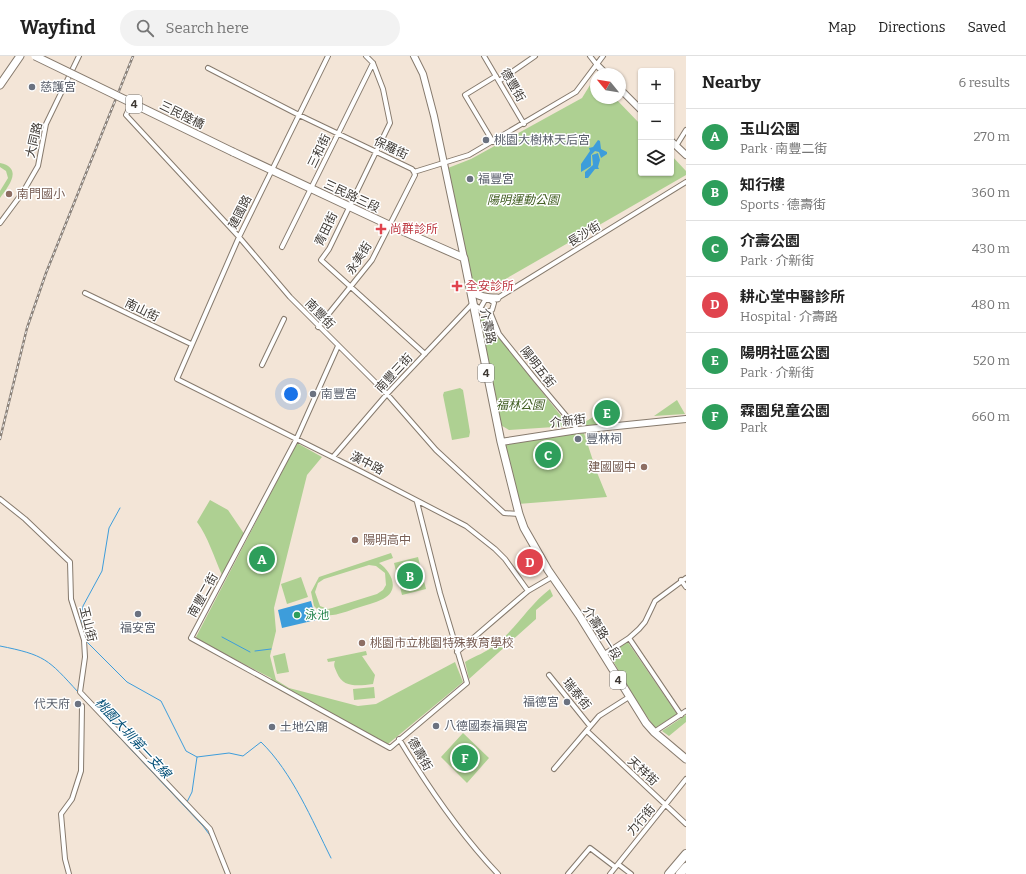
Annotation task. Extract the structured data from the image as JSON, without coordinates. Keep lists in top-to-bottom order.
{
  "streets": {
    "main road": [
      "4",
      "三民陸橋",
      "三民路三段",
      "介壽路",
      "介壽路一段"
    ],
    "street": [
      "德豐街",
      "大同路",
      "保羅街",
      "三和街",
      "建國路",
      "青田街",
      "長沙街",
      "永美街",
      "南山街",
      "南豐街",
      "陽明五街",
      "南豐三街",
      "介新街",
      "漢中路",
      "南豐二街",
      "玉山街",
      "瑞泰街",
      "德壽街",
      "天祥街",
      "力行街"
    ]
  },
  "crossings": [
    ["德豐街", "保羅街"],
    ["三民陸橋", "三民路三段"],
    ["保羅街", "三和街"],
    ["保羅街", "建國路"],
    ["保羅街", "青田街"],
    ["保羅街", "永美街"],
    ["保羅街", "介壽路"],
    ["三和街", "三民路三段"],
    ["三和街", "青田街"],
    ["三民路三段", "建國路"],
    ["三民路三段", "青田街"],
    ["三民路三段", "永美街"],
    ["三民路三段", "介壽路"],
    ["建國路", "南山街"],
    ["建國路", "南豐街"],
    ["建國路", "漢中路"],
    ["青田街", "永美街"],
    ["青田街", "南豐三街"],
    ["永美街", "南豐街"],
    ["南豐街", "介壽路"],
    ["南豐街", "南豐三街"],
    ["南豐街", "南豐二街"],
    ["介壽路", "南豐三街"],
    ["介壽路", "介新街"],
    ["介壽路", "介壽路一段"],
    ["陽明五街", "介新街"],
    ["南豐三街", "漢中路"],
    ["漢中路", "南豐二街"],
    ["漢中路", "德壽街"],
    ["南豐二街", "德壽街"],
    ["天祥街", "力行街"]
  ],
  "water": ["桃園大圳第一支線"],
  "parks": ["陽明運動公園", "福林公園"],
  "places": {
    "other": [
      "慈護宮",
      "桃園大樹林天后宮",
      "福豐宮",
      "南門國小",
      "南豐宮",
      "豐林祠",
      "建國國中",
      "陽明高中",
      "福安宮",
      "泳池",
      "桃園市立桃園特殊教育學校",
      "福德宮",
      "代天府",
      "八德國泰福興宮",
      "土地公廟"
    ],
    "health": ["尚群診所", "全安診所"]
  },
  "north": "top left",
  "page": {
    "header": "Wayfind",
    "search": "Search here",
    "nav": ["Map", "Directions", "Saved"],
    "heading": ["Nearby", "6 results"],
    "map_buttons": ["+", "−"],
    "list": [
      {
        "mark": "A",
        "name": "玉山公園",
        "note": "Park · 南豐二街",
        "value": "270 m"
      },
      {
        "mark": "B",
        "name": "知行樓",
        "note": "Sports · 德壽街",
        "value": "360 m"
      },
      {
        "mark": "C",
        "name": "介壽公園",
        "note": "Park · 介新街",
        "value": "430 m"
      },
      {
        "mark": "D",
        "name": "耕心堂中醫診所",
        "note": "Hospital · 介壽路",
        "value": "480 m"
      },
      {
        "mark": "E",
        "name": "陽明社區公園",
        "note": "Park · 介新街",
        "value": "520 m"
      },
      {
        "mark": "F",
        "name": "霖園兒童公園",
        "note": "Park",
        "value": "660 m"
      }
    ],
    "pins": [
      "E",
      "C",
      "A",
      "D",
      "B",
      "F"
    ]
  }
}
